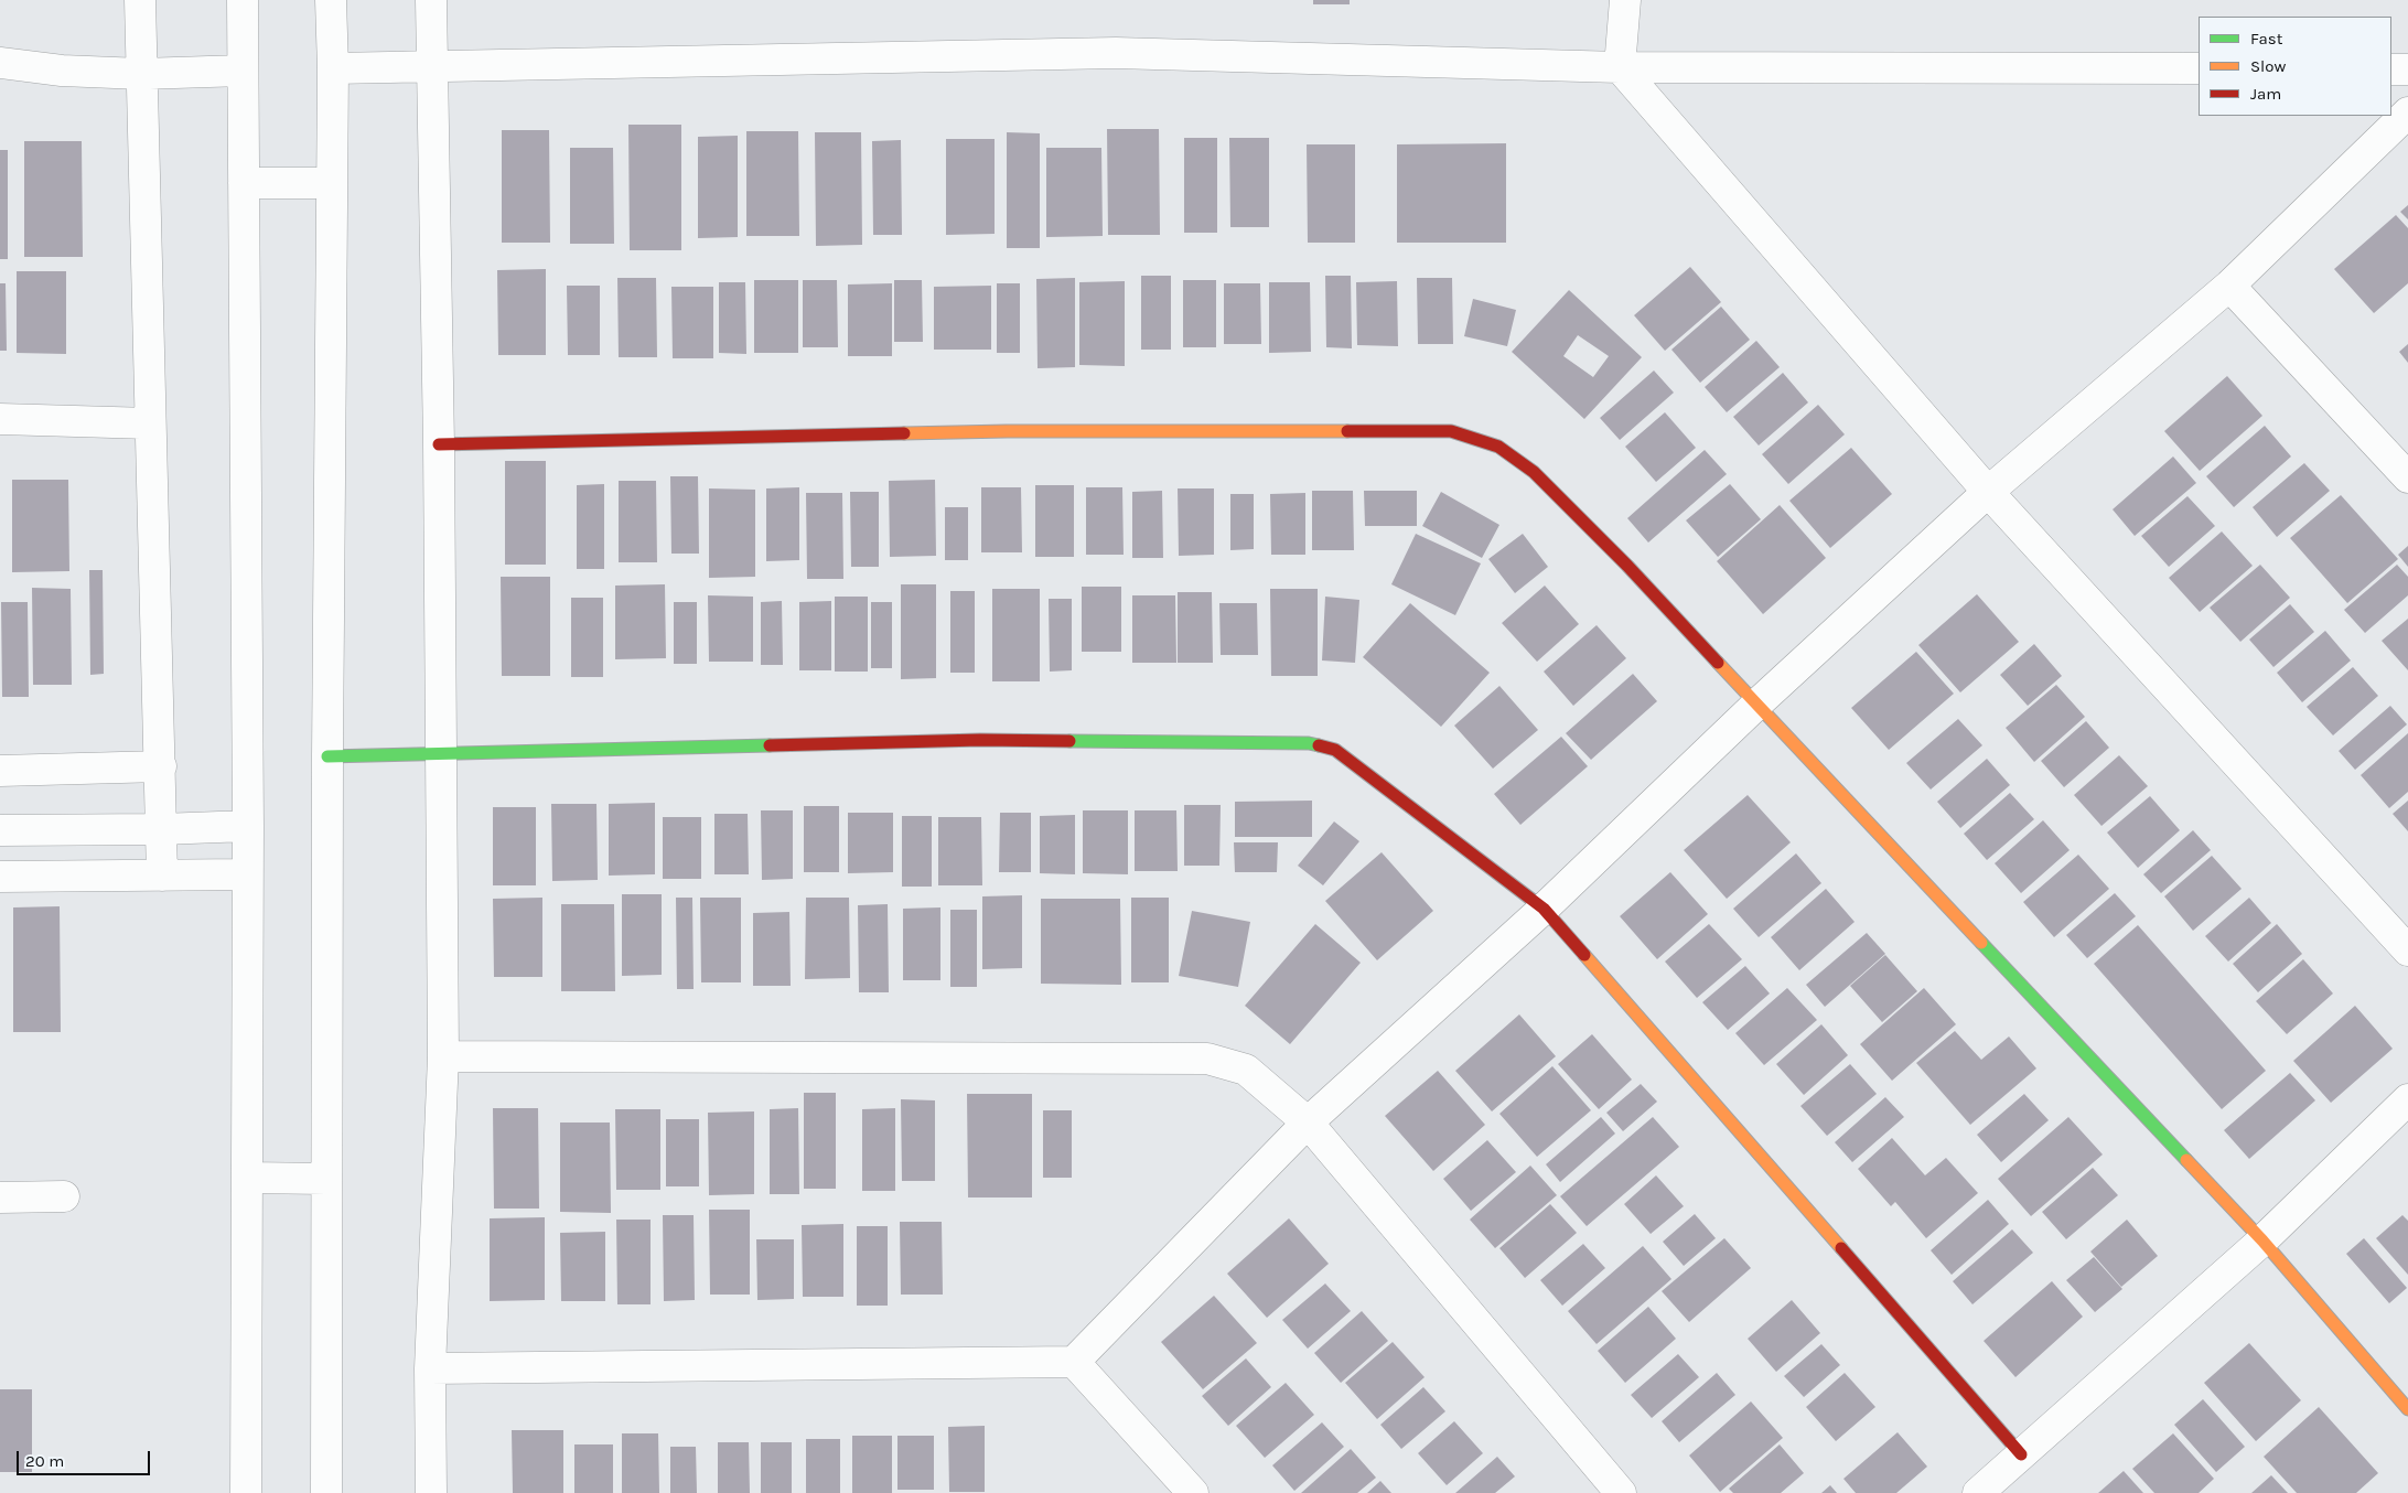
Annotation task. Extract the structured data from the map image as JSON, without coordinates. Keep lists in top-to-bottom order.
{
  "legend": ["Fast", "Slow", "Jam"],
  "scale_bar": "20 m"
}
